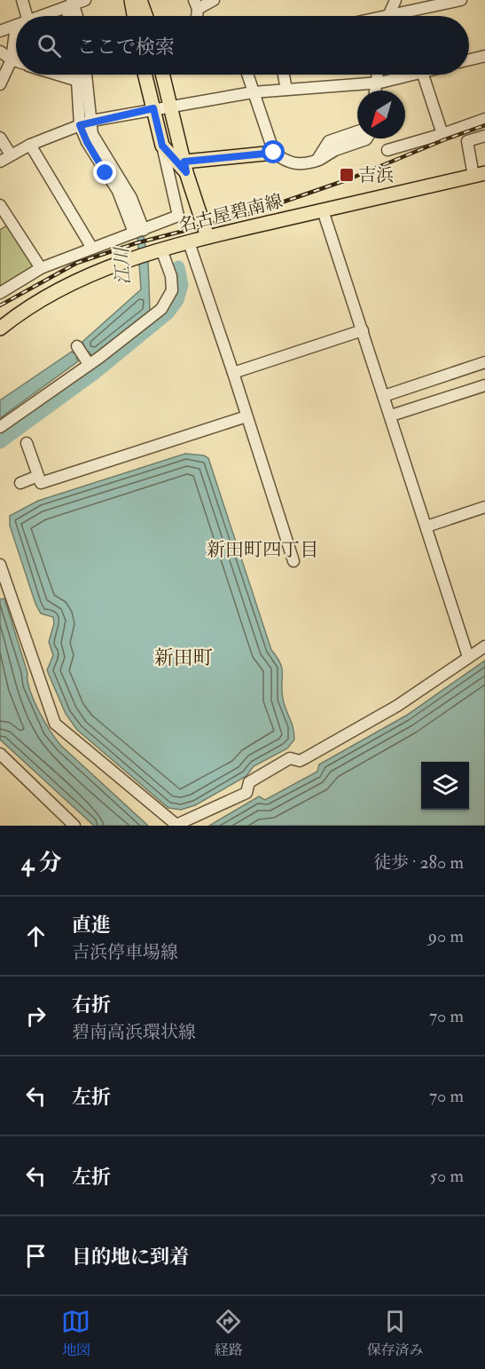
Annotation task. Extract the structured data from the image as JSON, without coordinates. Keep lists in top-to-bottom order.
{
  "streets": {
    "main road": ["名古屋碧南線"]
  },
  "districts": ["新田町四丁目", "新田町"],
  "water": ["江川"],
  "places": {
    "transit": ["吉浜"]
  },
  "north": "bottom left",
  "page": {
    "search": "ここで検索",
    "heading": ["4 分", "徒歩 · 280 m"],
    "list": [
      ["直進", "吉浜停車場線", "90 m"],
      ["右折", "碧南高浜環状線", "70 m"],
      ["左折", "70 m"],
      ["左折", "50 m"],
      "目的地に到着"
    ],
    "nav": ["地図", "経路", "保存済み"]
  }
}
